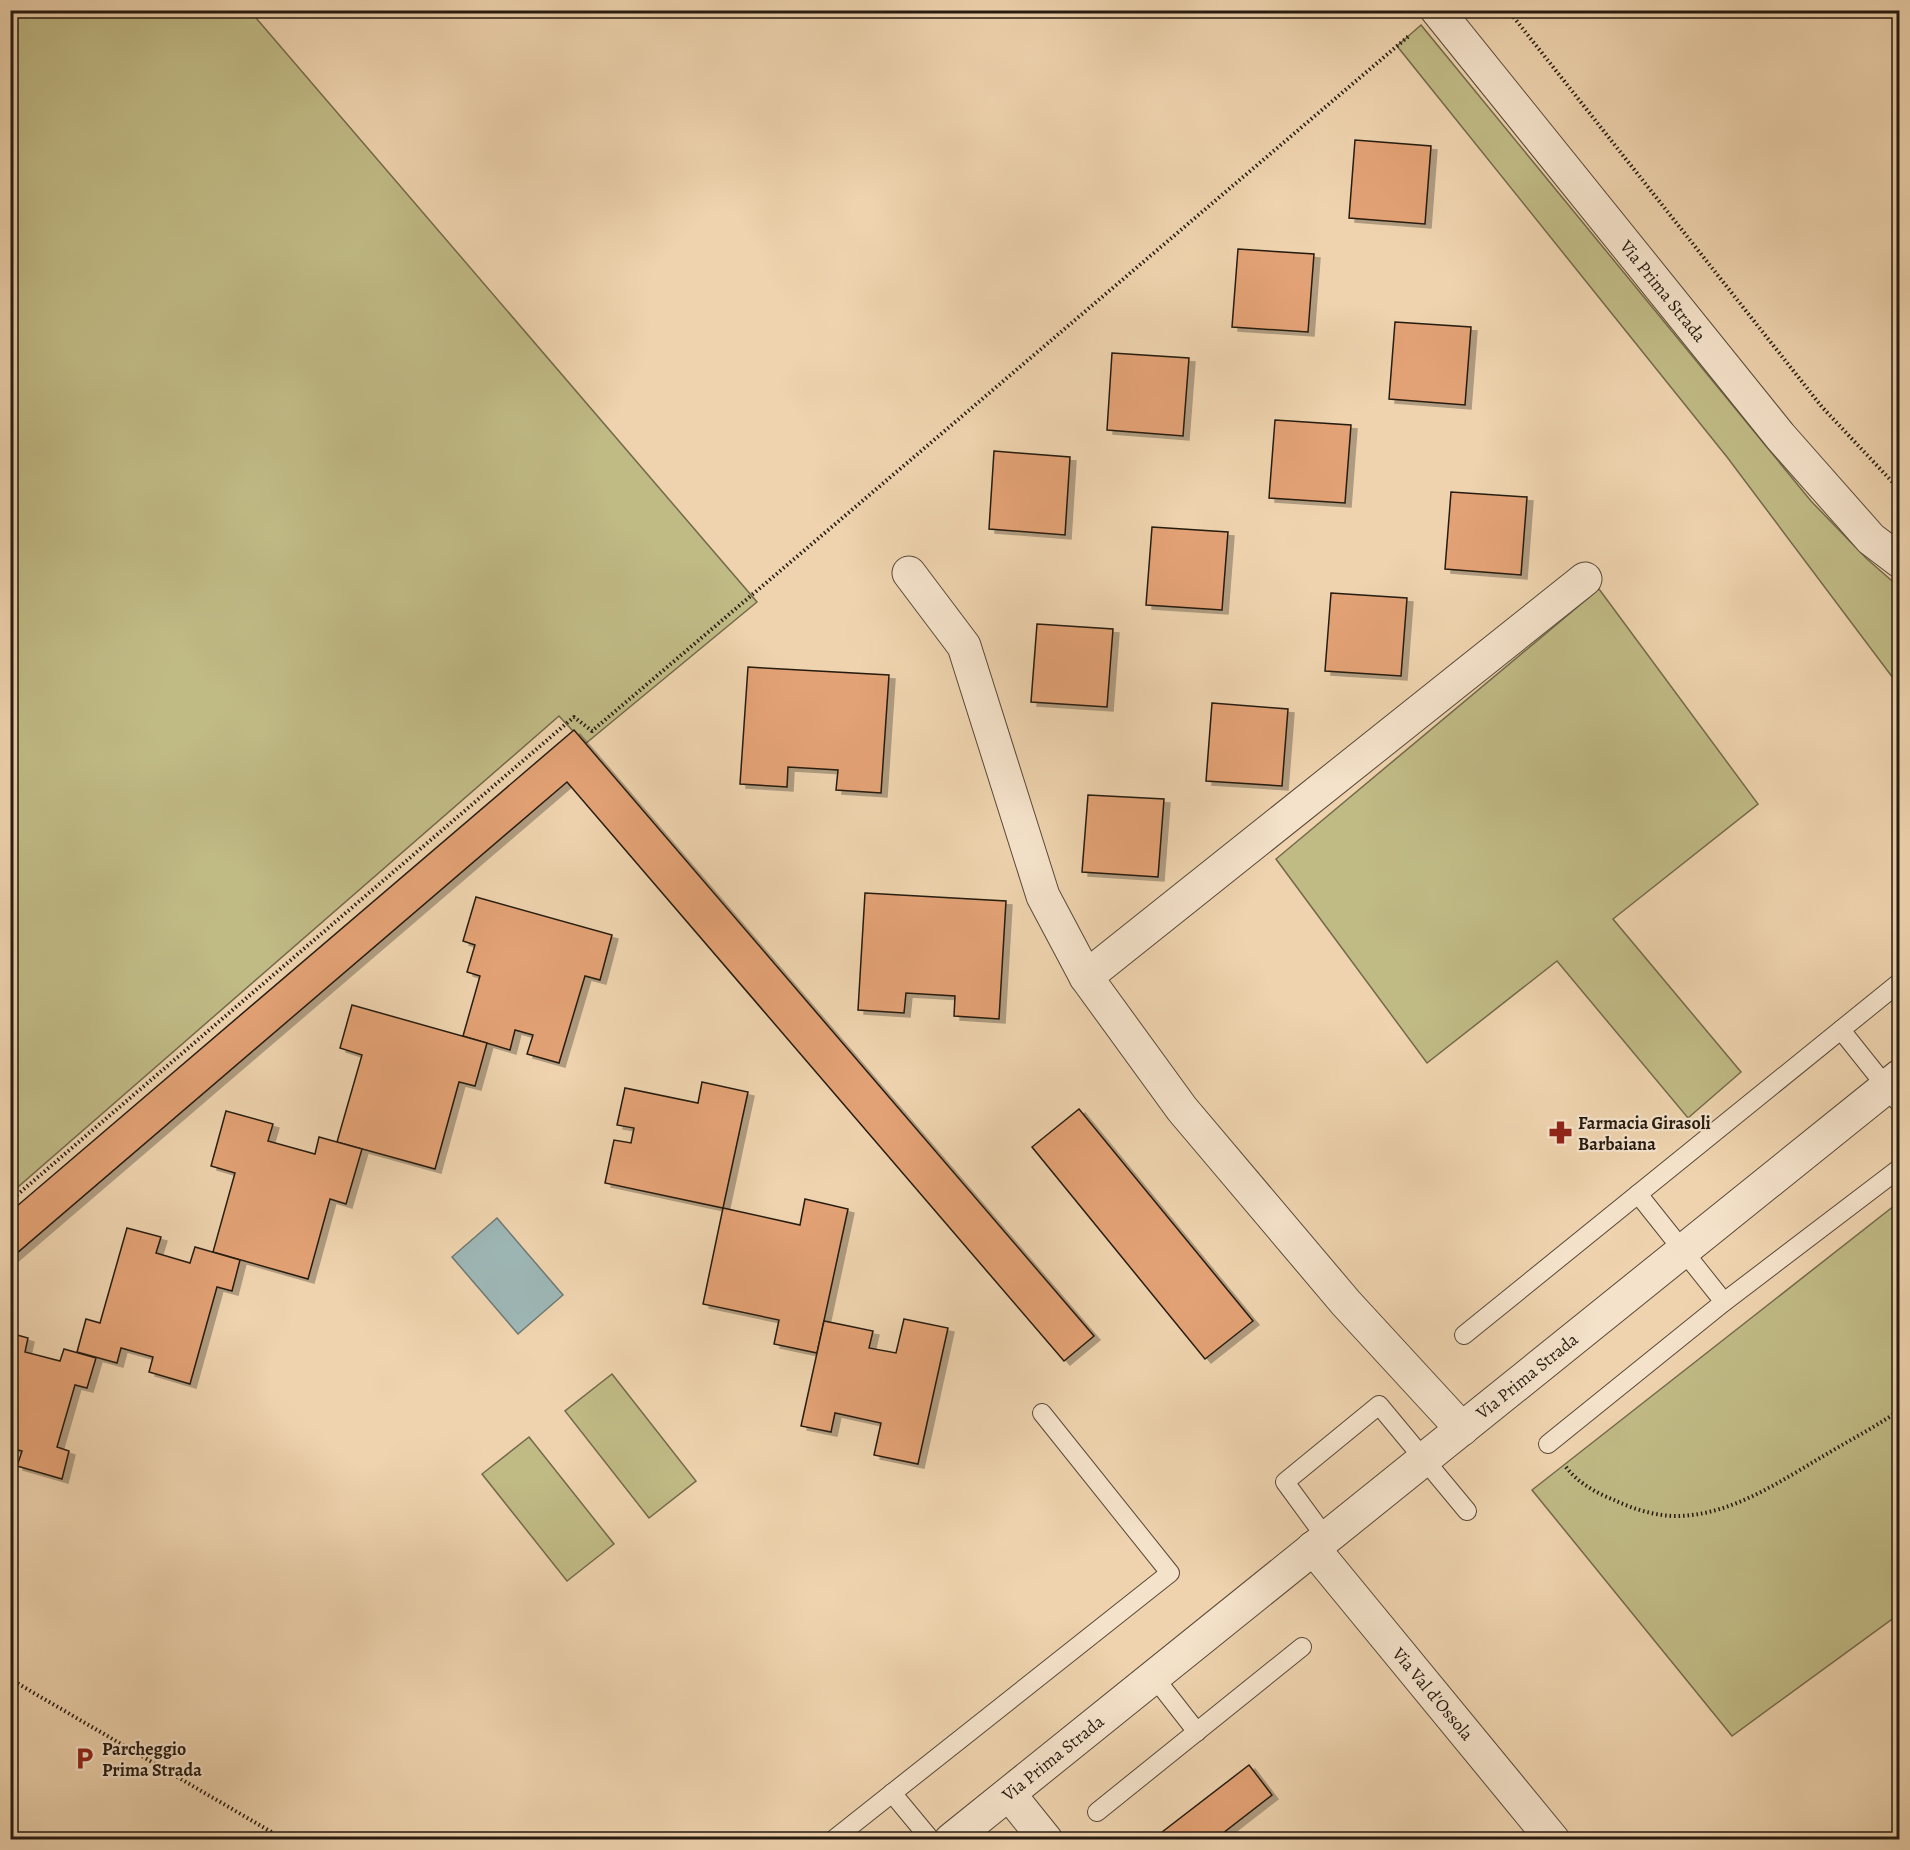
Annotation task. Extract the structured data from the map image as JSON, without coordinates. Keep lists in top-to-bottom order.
{
  "streets": {
    "street": ["Via Prima Strada", "Via Val d'Ossola"]
  },
  "crossings": [
    ["Via Prima Strada", "Via Val d'Ossola"]
  ],
  "places": {
    "pharmacy": ["Farmacia Girasoli Barbaiana"],
    "parking": ["Parcheggio Prima Strada"]
  }
}
